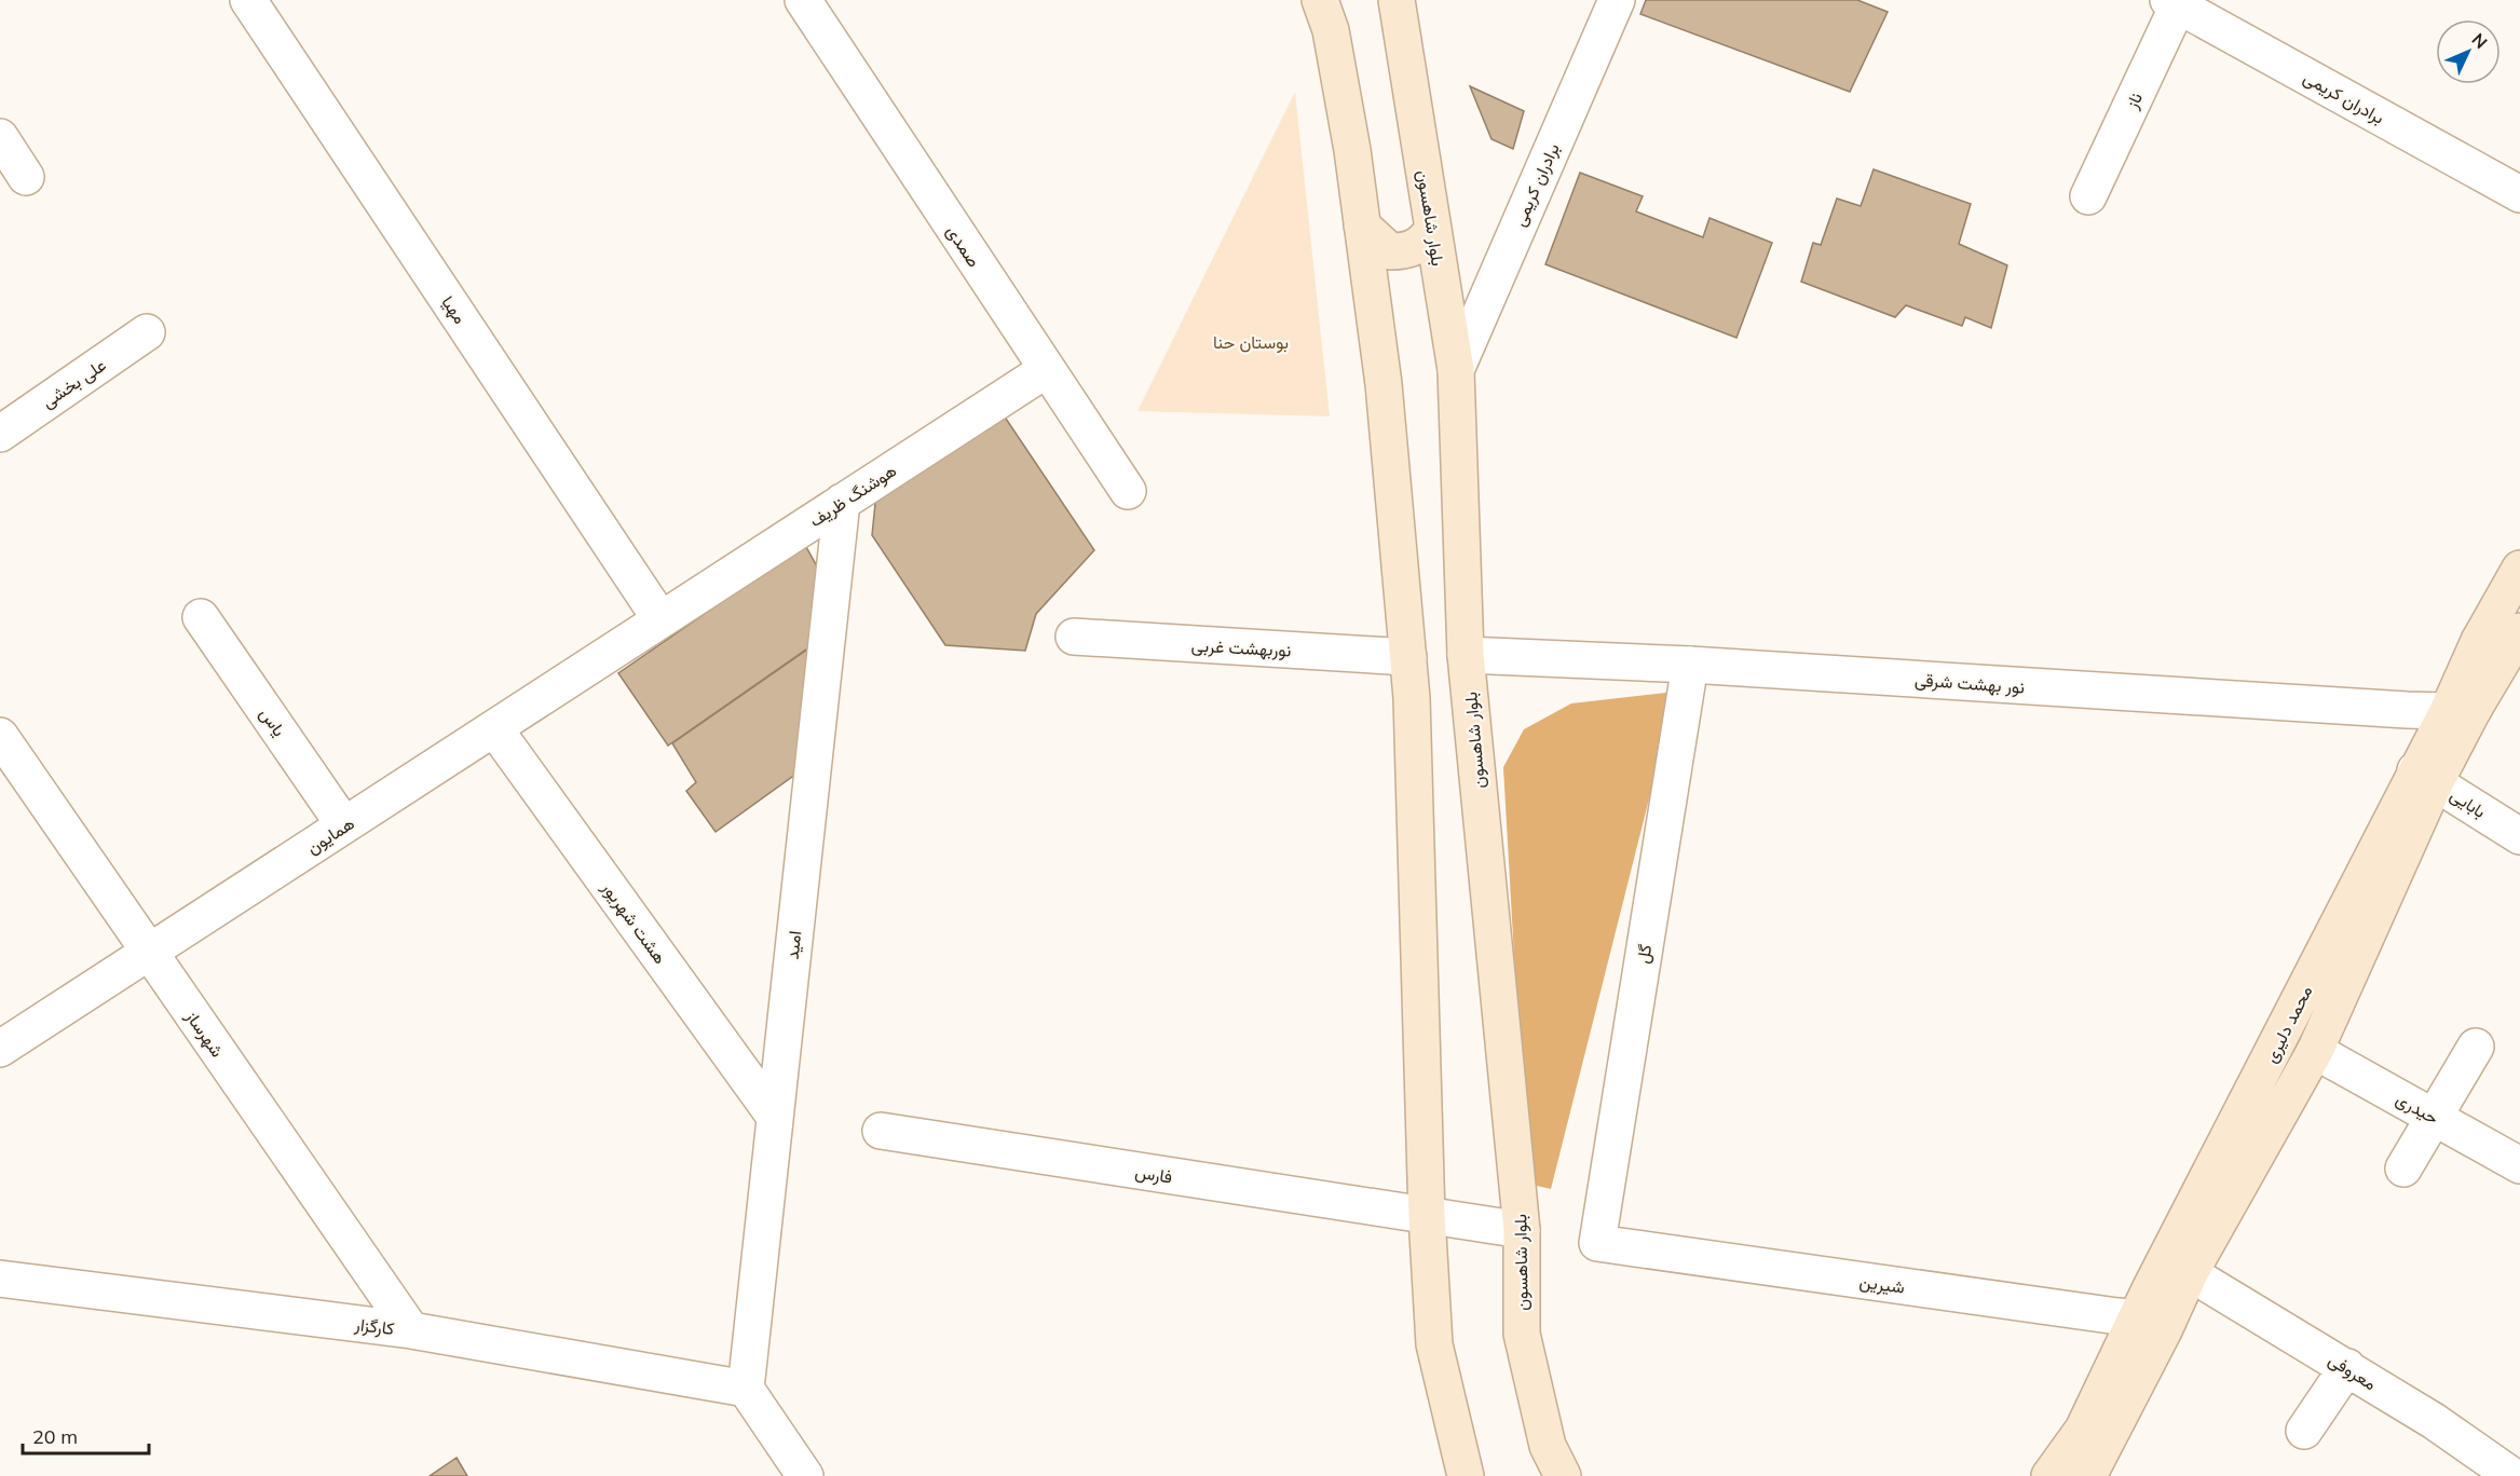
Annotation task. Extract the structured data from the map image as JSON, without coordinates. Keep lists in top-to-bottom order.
{
  "streets": {
    "main road": ["بلوار شاهسون", "محمد دلیری"],
    "street": [
      "برادران کریمی",
      "ناز",
      "صمدی",
      "مهیا",
      "علی بخشی",
      "هوشنگ ظریف",
      "نوربهشت غربی",
      "نور بهشت شرقی",
      "یاس",
      "بابایی",
      "همایون",
      "هشت شهریور",
      "امید",
      "گل",
      "شهرساز",
      "حیدری",
      "فارس",
      "شیرین",
      "کارگزار",
      "معروفی"
    ]
  },
  "crossings": [
    ["برادران کریمی", "ناز"],
    ["برادران کریمی", "بلوار شاهسون"],
    ["بلوار شاهسون", "نور بهشت شرقی"],
    ["بلوار شاهسون", "فارس"],
    ["صمدی", "هوشنگ ظریف"],
    ["مهیا", "هوشنگ ظریف"],
    ["مهیا", "همایون"],
    ["هوشنگ ظریف", "همایون"],
    ["هوشنگ ظریف", "امید"],
    ["نور بهشت شرقی", "گل"],
    ["نور بهشت شرقی", "محمد دلیری"],
    ["یاس", "همایون"],
    ["بابایی", "محمد دلیری"],
    ["همایون", "هشت شهریور"],
    ["همایون", "شهرساز"],
    ["هشت شهریور", "امید"],
    ["امید", "کارگزار"],
    ["گل", "شیرین"],
    ["محمد دلیری", "حیدری"],
    ["محمد دلیری", "شیرین"],
    ["محمد دلیری", "معروفی"],
    ["شهرساز", "کارگزار"]
  ],
  "parks": ["بوستان حنا"],
  "scale_bar": "20 m",
  "north": "top right"
}
